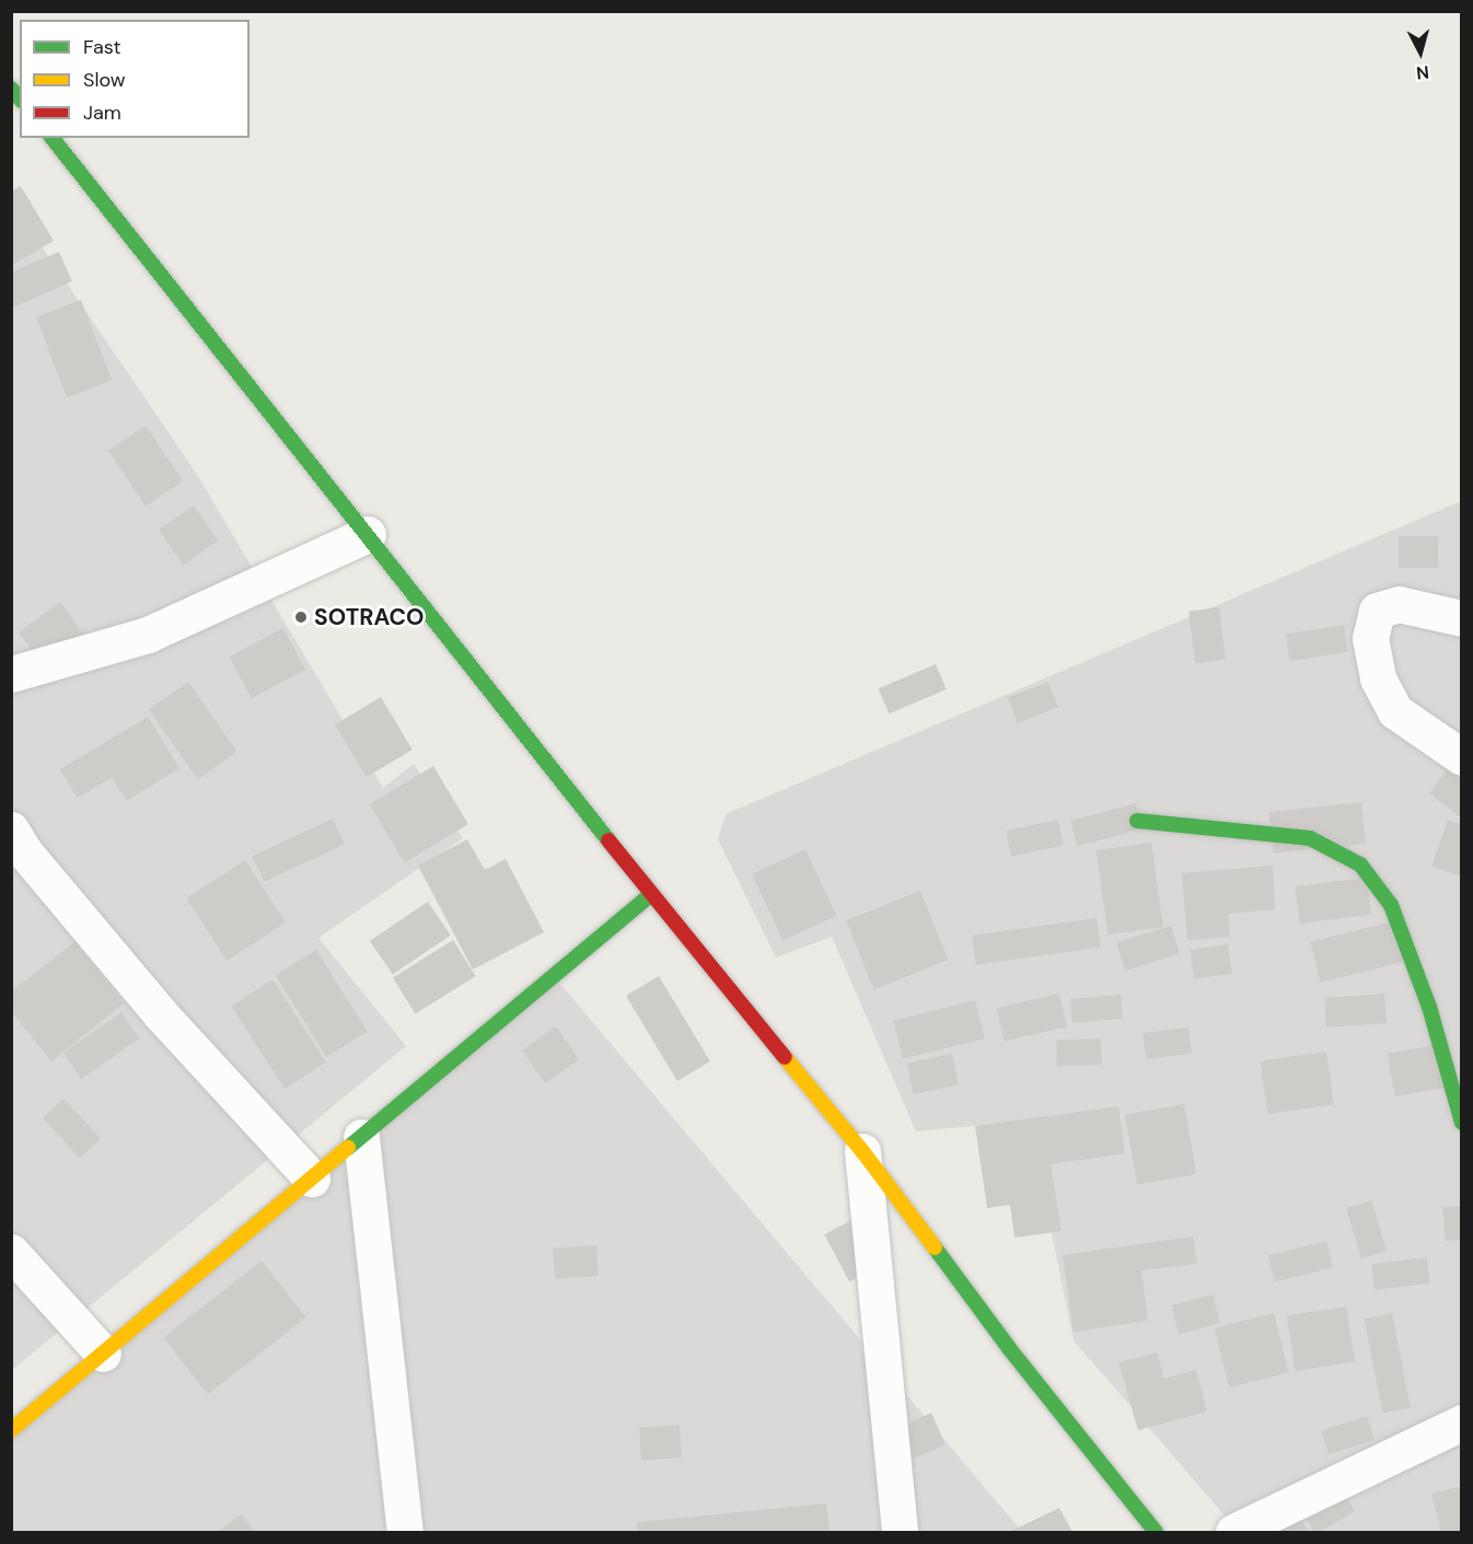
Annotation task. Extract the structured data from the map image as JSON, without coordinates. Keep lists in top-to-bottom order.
{
  "places": ["SOTRACO"],
  "legend": ["Fast", "Slow", "Jam"],
  "north": "bottom"
}
